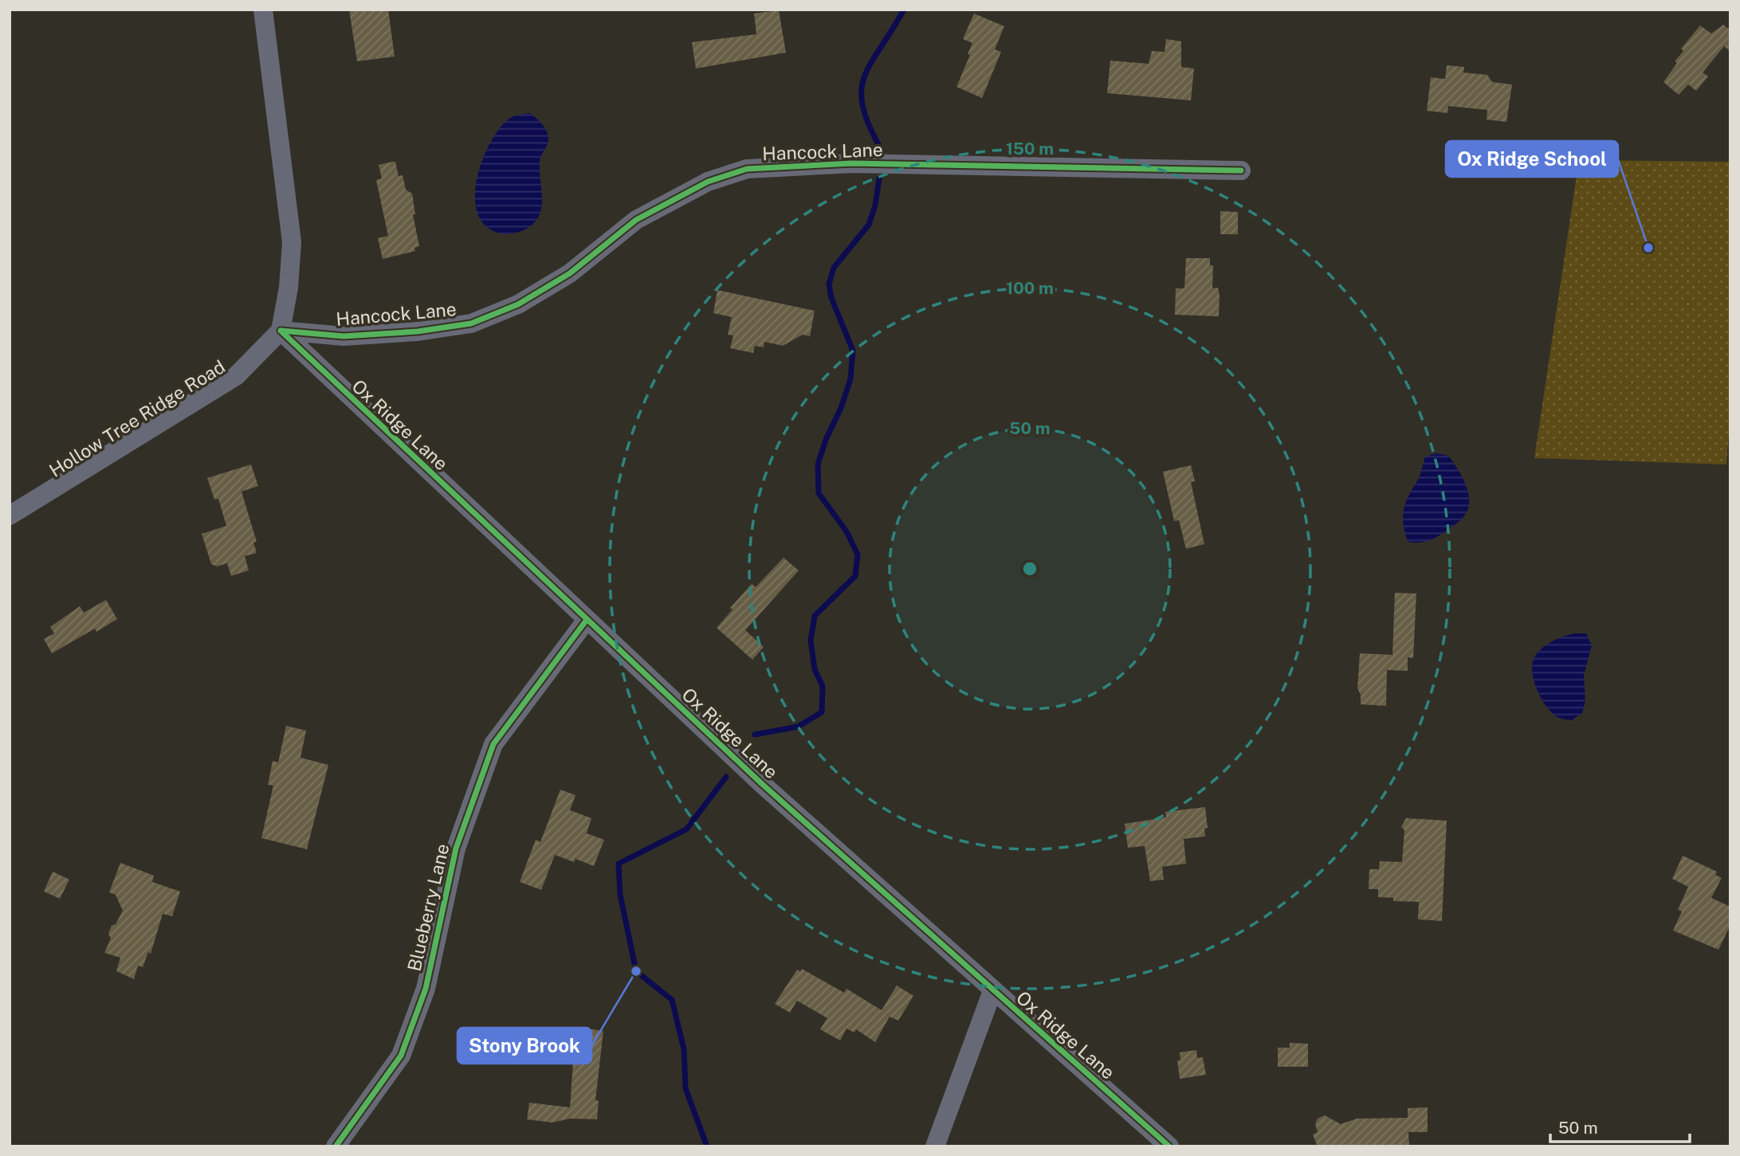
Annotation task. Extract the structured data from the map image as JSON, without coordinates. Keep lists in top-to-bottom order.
{
  "streets": {
    "street": [
      "Hancock Lane",
      "Hollow Tree Ridge Road",
      "Ox Ridge Lane",
      "Blueberry Lane"
    ]
  },
  "crossings": [
    ["Hancock Lane", "Hollow Tree Ridge Road"],
    ["Hancock Lane", "Ox Ridge Lane"],
    ["Hollow Tree Ridge Road", "Ox Ridge Lane"],
    ["Ox Ridge Lane", "Blueberry Lane"]
  ],
  "places": ["Ox Ridge School", "Stony Brook"],
  "scale_bar": "50 m",
  "rings": ["150 m", "100 m", "50 m"]
}
